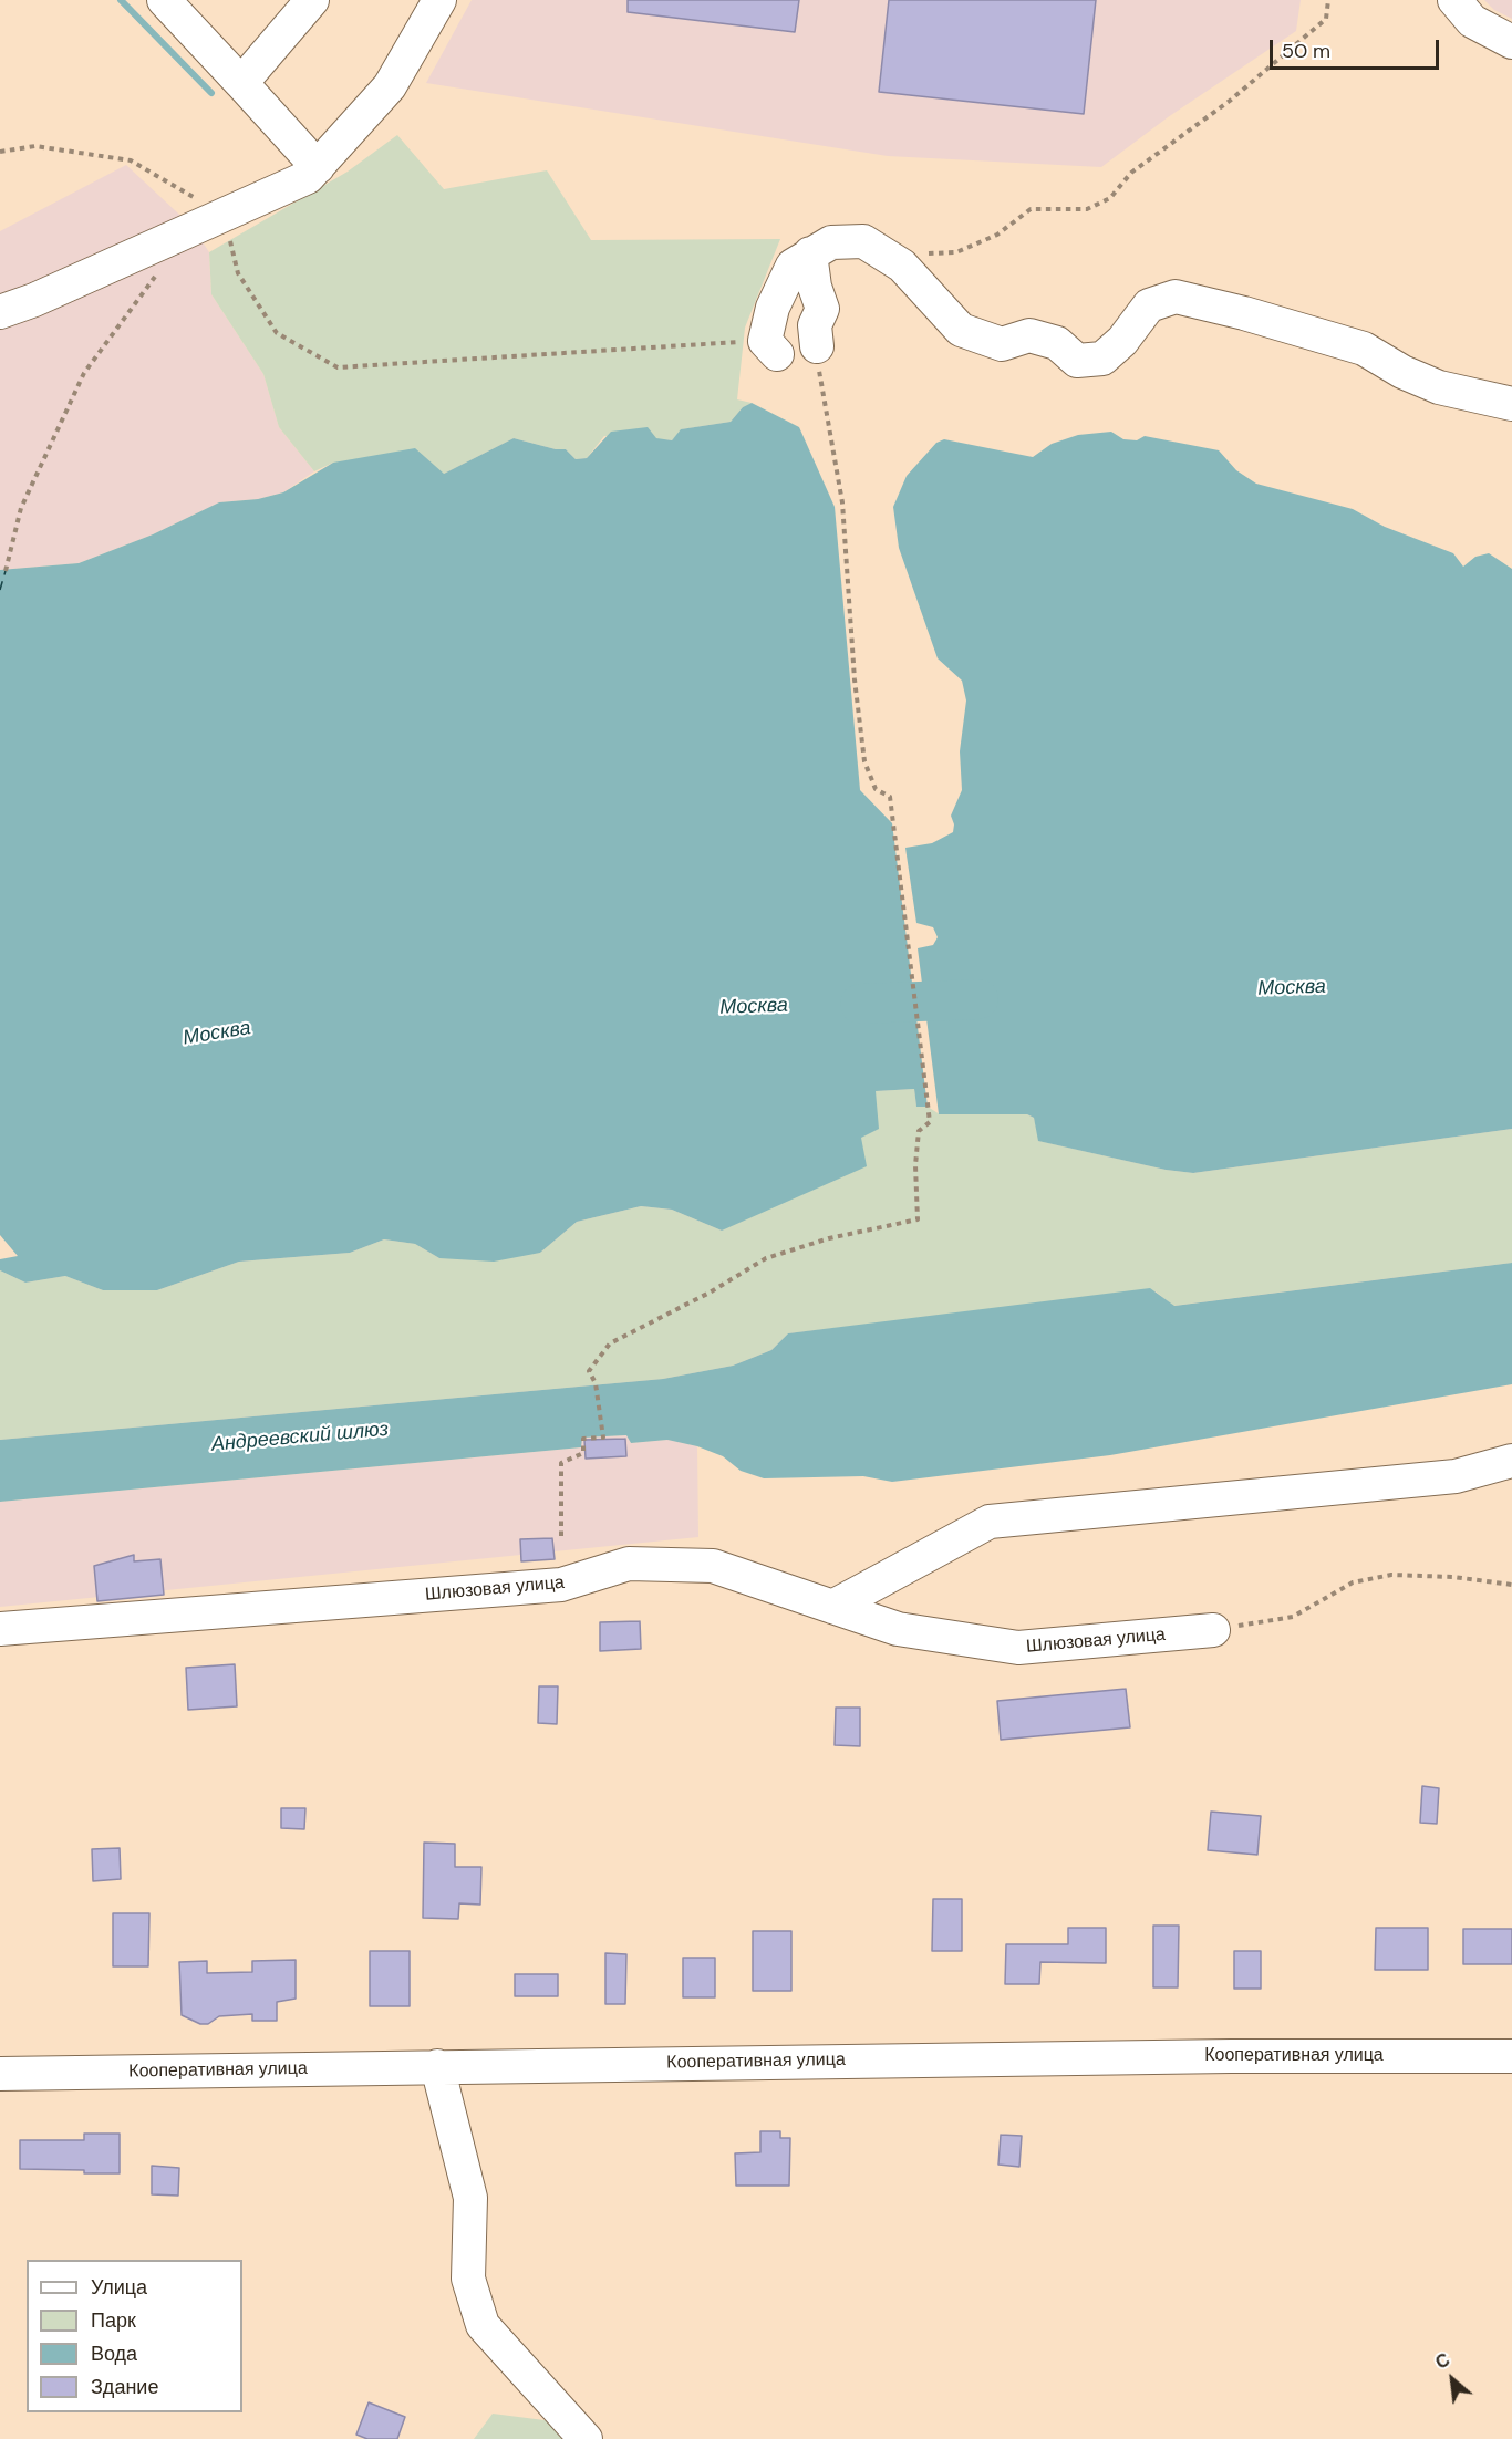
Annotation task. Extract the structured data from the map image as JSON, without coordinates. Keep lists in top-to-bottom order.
{
  "streets": {
    "street": ["Шлюзовая улица", "Кооперативная улица"]
  },
  "water": ["Москва", "Андреевский шлюз"],
  "legend": [
    "Улица",
    "Парк",
    "Вода",
    "Здание"
  ],
  "scale_bar": "50 m",
  "north": "top left"
}
